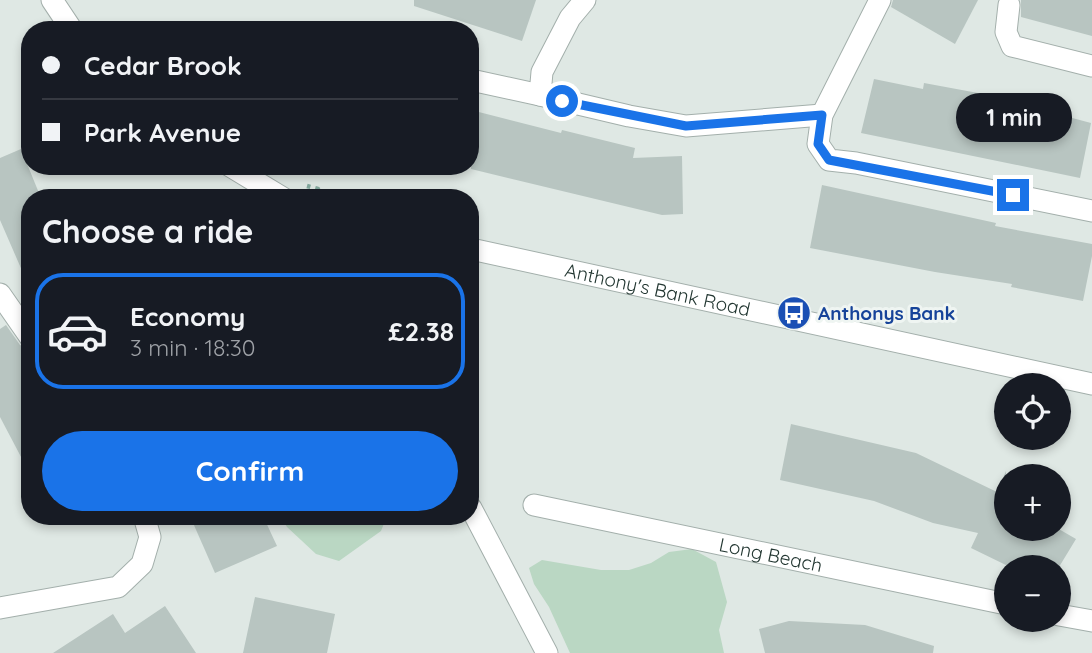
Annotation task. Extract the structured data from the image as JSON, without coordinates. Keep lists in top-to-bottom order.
{
  "streets": {
    "street": ["Anthony's Bank Road", "Long Beach"]
  },
  "places": {
    "bus stop": ["Anthonys Bank"]
  },
  "page": {
    "banner": ["Cedar Brook", "Park Avenue"],
    "bubble": "1 min",
    "heading": "Choose a ride",
    "list": [
      {
        "name": "Economy",
        "note": "3 min · 18:30",
        "value": "£2.38"
      }
    ],
    "map_buttons": ["+", "−"],
    "buttons": "Confirm"
  }
}
